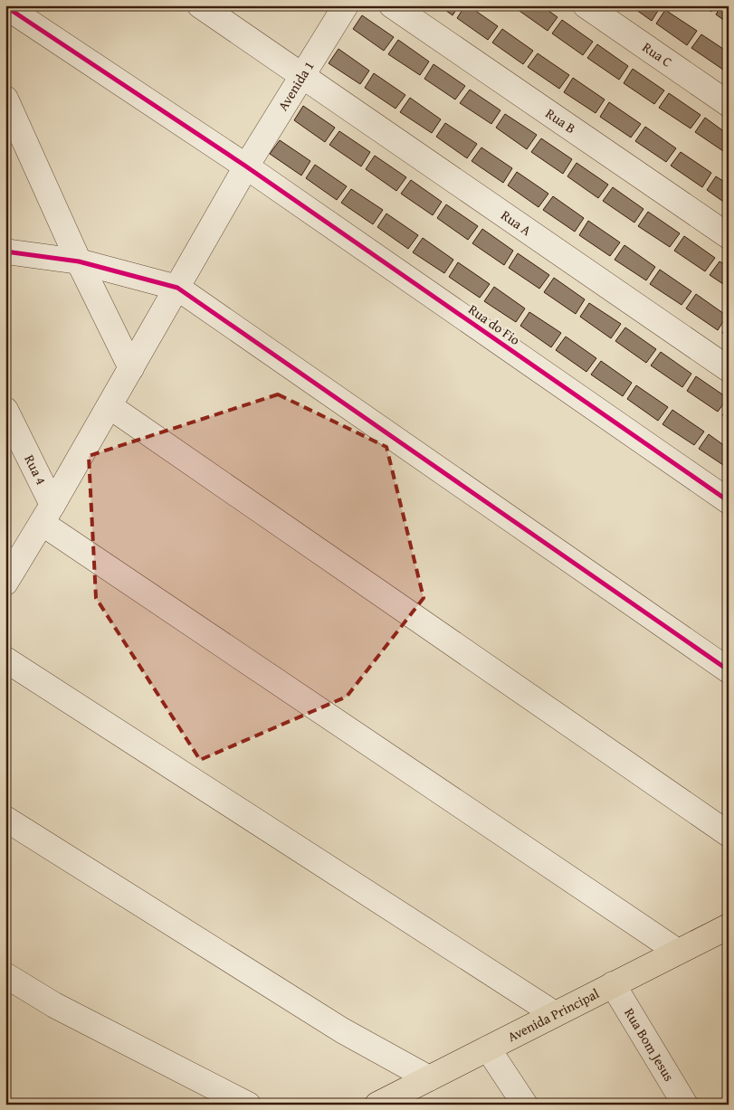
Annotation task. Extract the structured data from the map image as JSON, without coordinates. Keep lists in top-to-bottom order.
{
  "streets": {
    "main road": ["Avenida Principal"],
    "street": [
      "Rua C",
      "Avenida 1",
      "Rua B",
      "Rua A",
      "Rua do Fio",
      "Rua 4",
      "Rua Bom Jesus"
    ]
  },
  "crossings": [
    ["Avenida 1", "Rua A"],
    ["Avenida 1", "Rua do Fio"],
    ["Avenida 1", "Rua 4"],
    ["Avenida Principal", "Rua Bom Jesus"]
  ]
}
